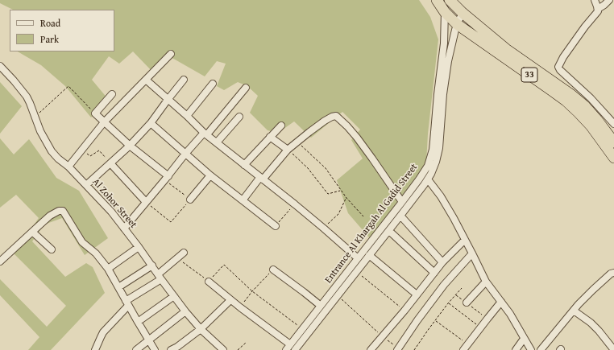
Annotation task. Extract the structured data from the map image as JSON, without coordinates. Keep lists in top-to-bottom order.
{
  "streets": {
    "highway": ["33"],
    "street": ["Al Zohor Street", "Entrance Al Khargah Al Gadid Street"]
  },
  "crossings": [
    ["33", "Entrance Al Khargah Al Gadid Street"]
  ],
  "legend": ["Road", "Park"]
}
